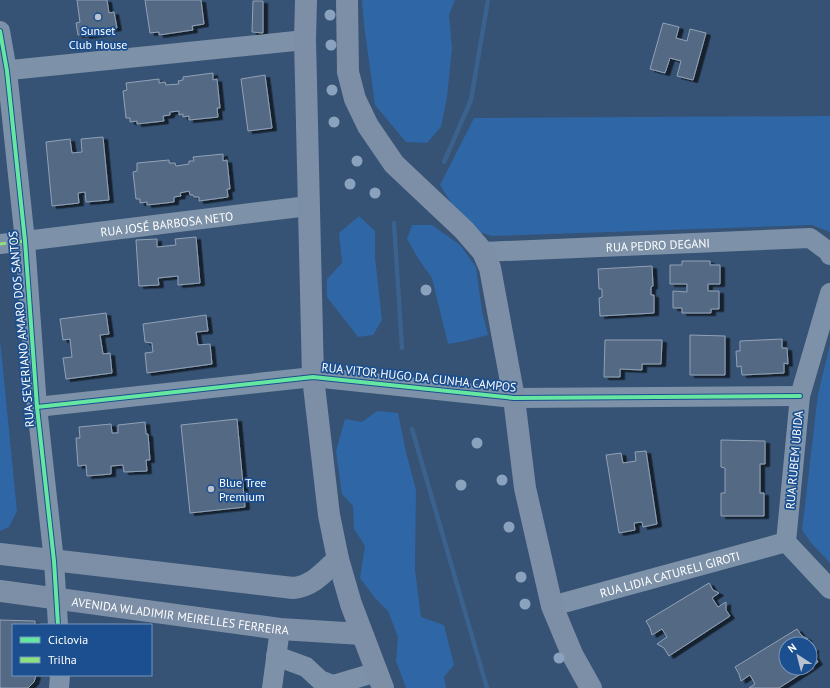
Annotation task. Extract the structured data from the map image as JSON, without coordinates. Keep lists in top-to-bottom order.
{
  "streets": {
    "main road": ["AVENIDA WLADIMIR MEIRELLES FERREIRA"],
    "street": [
      "RUA JOSÉ BARBOSA NETO",
      "RUA PEDRO DEGANI",
      "RUA SEVERIANO AMARO DOS SANTOS",
      "RUA VITOR HUGO DA CUNHA CAMPOS",
      "RUA RUBEM UBIDA",
      "RUA LIDIA CATURELI GIROTI"
    ]
  },
  "crossings": [
    ["RUA JOSÉ BARBOSA NETO", "RUA SEVERIANO AMARO DOS SANTOS"],
    ["RUA SEVERIANO AMARO DOS SANTOS", "RUA VITOR HUGO DA CUNHA CAMPOS"],
    ["RUA SEVERIANO AMARO DOS SANTOS", "AVENIDA WLADIMIR MEIRELLES FERREIRA"],
    ["RUA VITOR HUGO DA CUNHA CAMPOS", "RUA RUBEM UBIDA"],
    ["RUA RUBEM UBIDA", "RUA LIDIA CATURELI GIROTI"]
  ],
  "places": ["Sunset Club House", "Blue Tree Premium"],
  "legend": ["Ciclovia", "Trilha"],
  "north": "top left"
}
